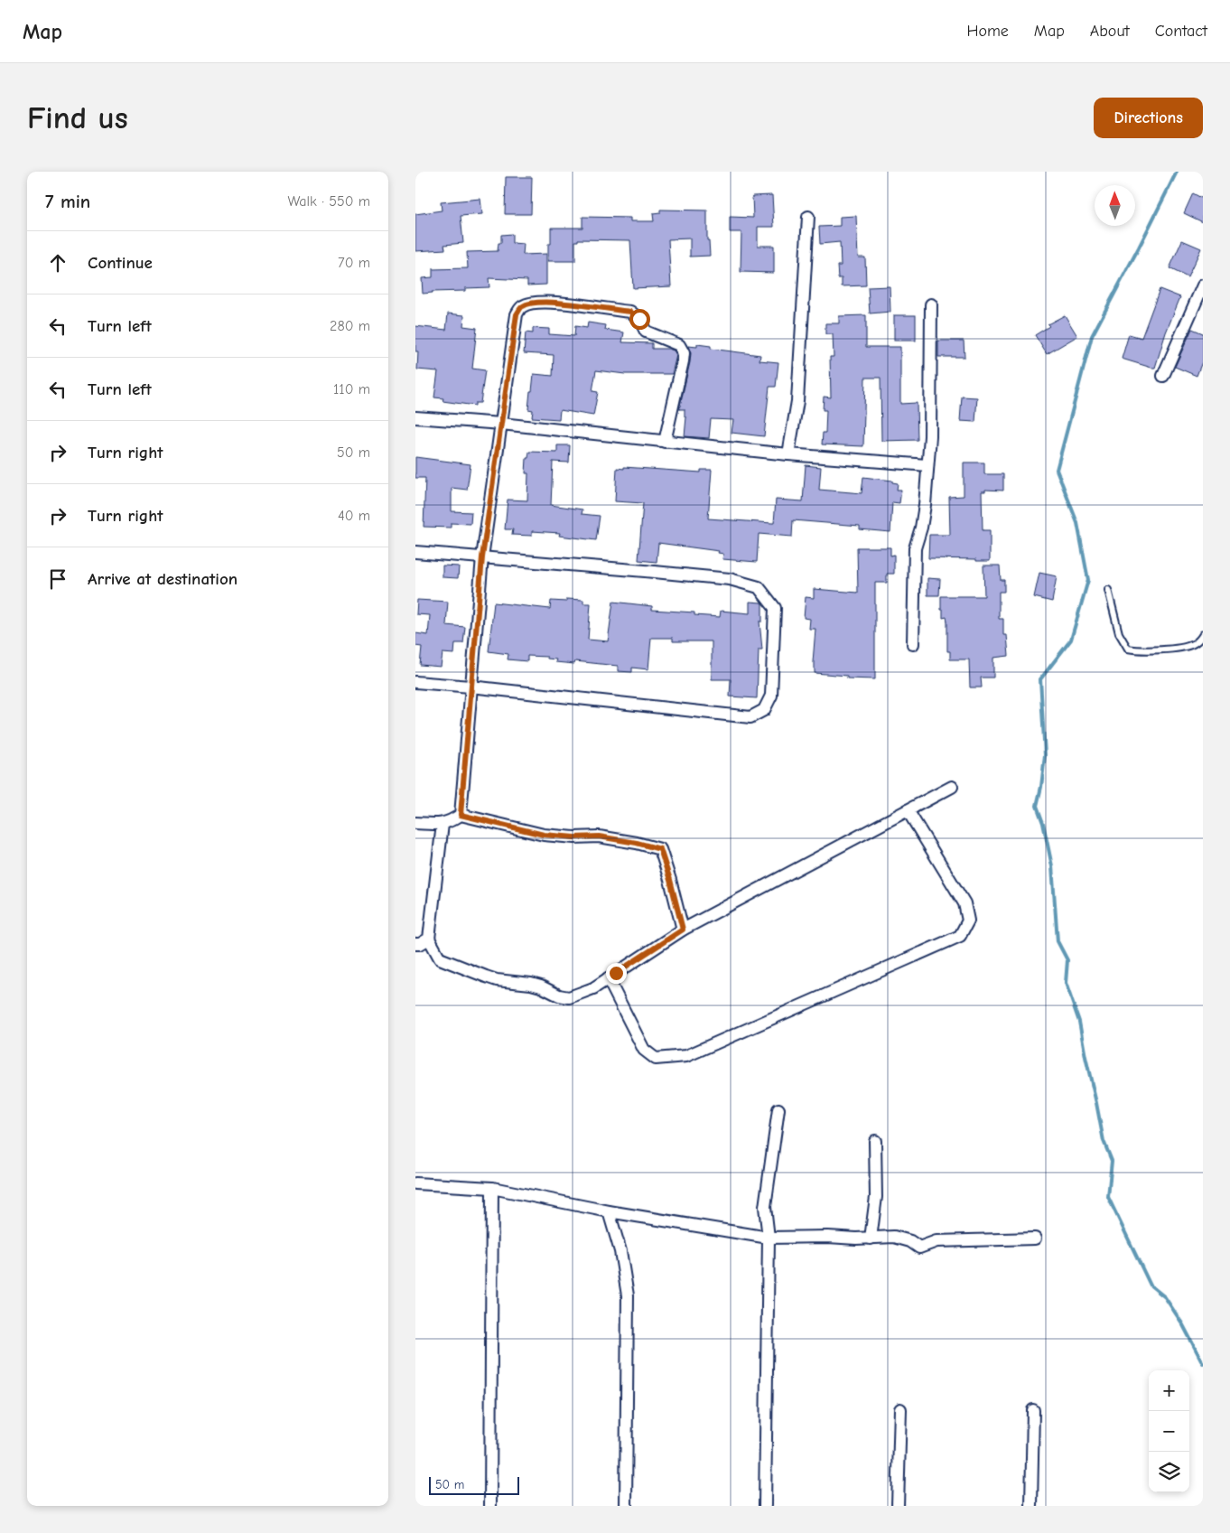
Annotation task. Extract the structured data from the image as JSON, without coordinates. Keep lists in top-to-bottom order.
{
  "scale_bar": "50 m",
  "north": "top",
  "page": {
    "header": "Map",
    "nav": [
      "Home",
      "Map",
      "About",
      "Contact"
    ],
    "buttons": "Directions",
    "title": "Find us",
    "heading": ["7 min", "Walk · 550 m"],
    "list": [
      ["Continue", "70 m"],
      ["Turn left", "280 m"],
      ["Turn left", "110 m"],
      ["Turn right", "50 m"],
      ["Turn right", "40 m"],
      "Arrive at destination"
    ],
    "map_buttons": ["+", "−"],
    "scale": "50 m"
  }
}
